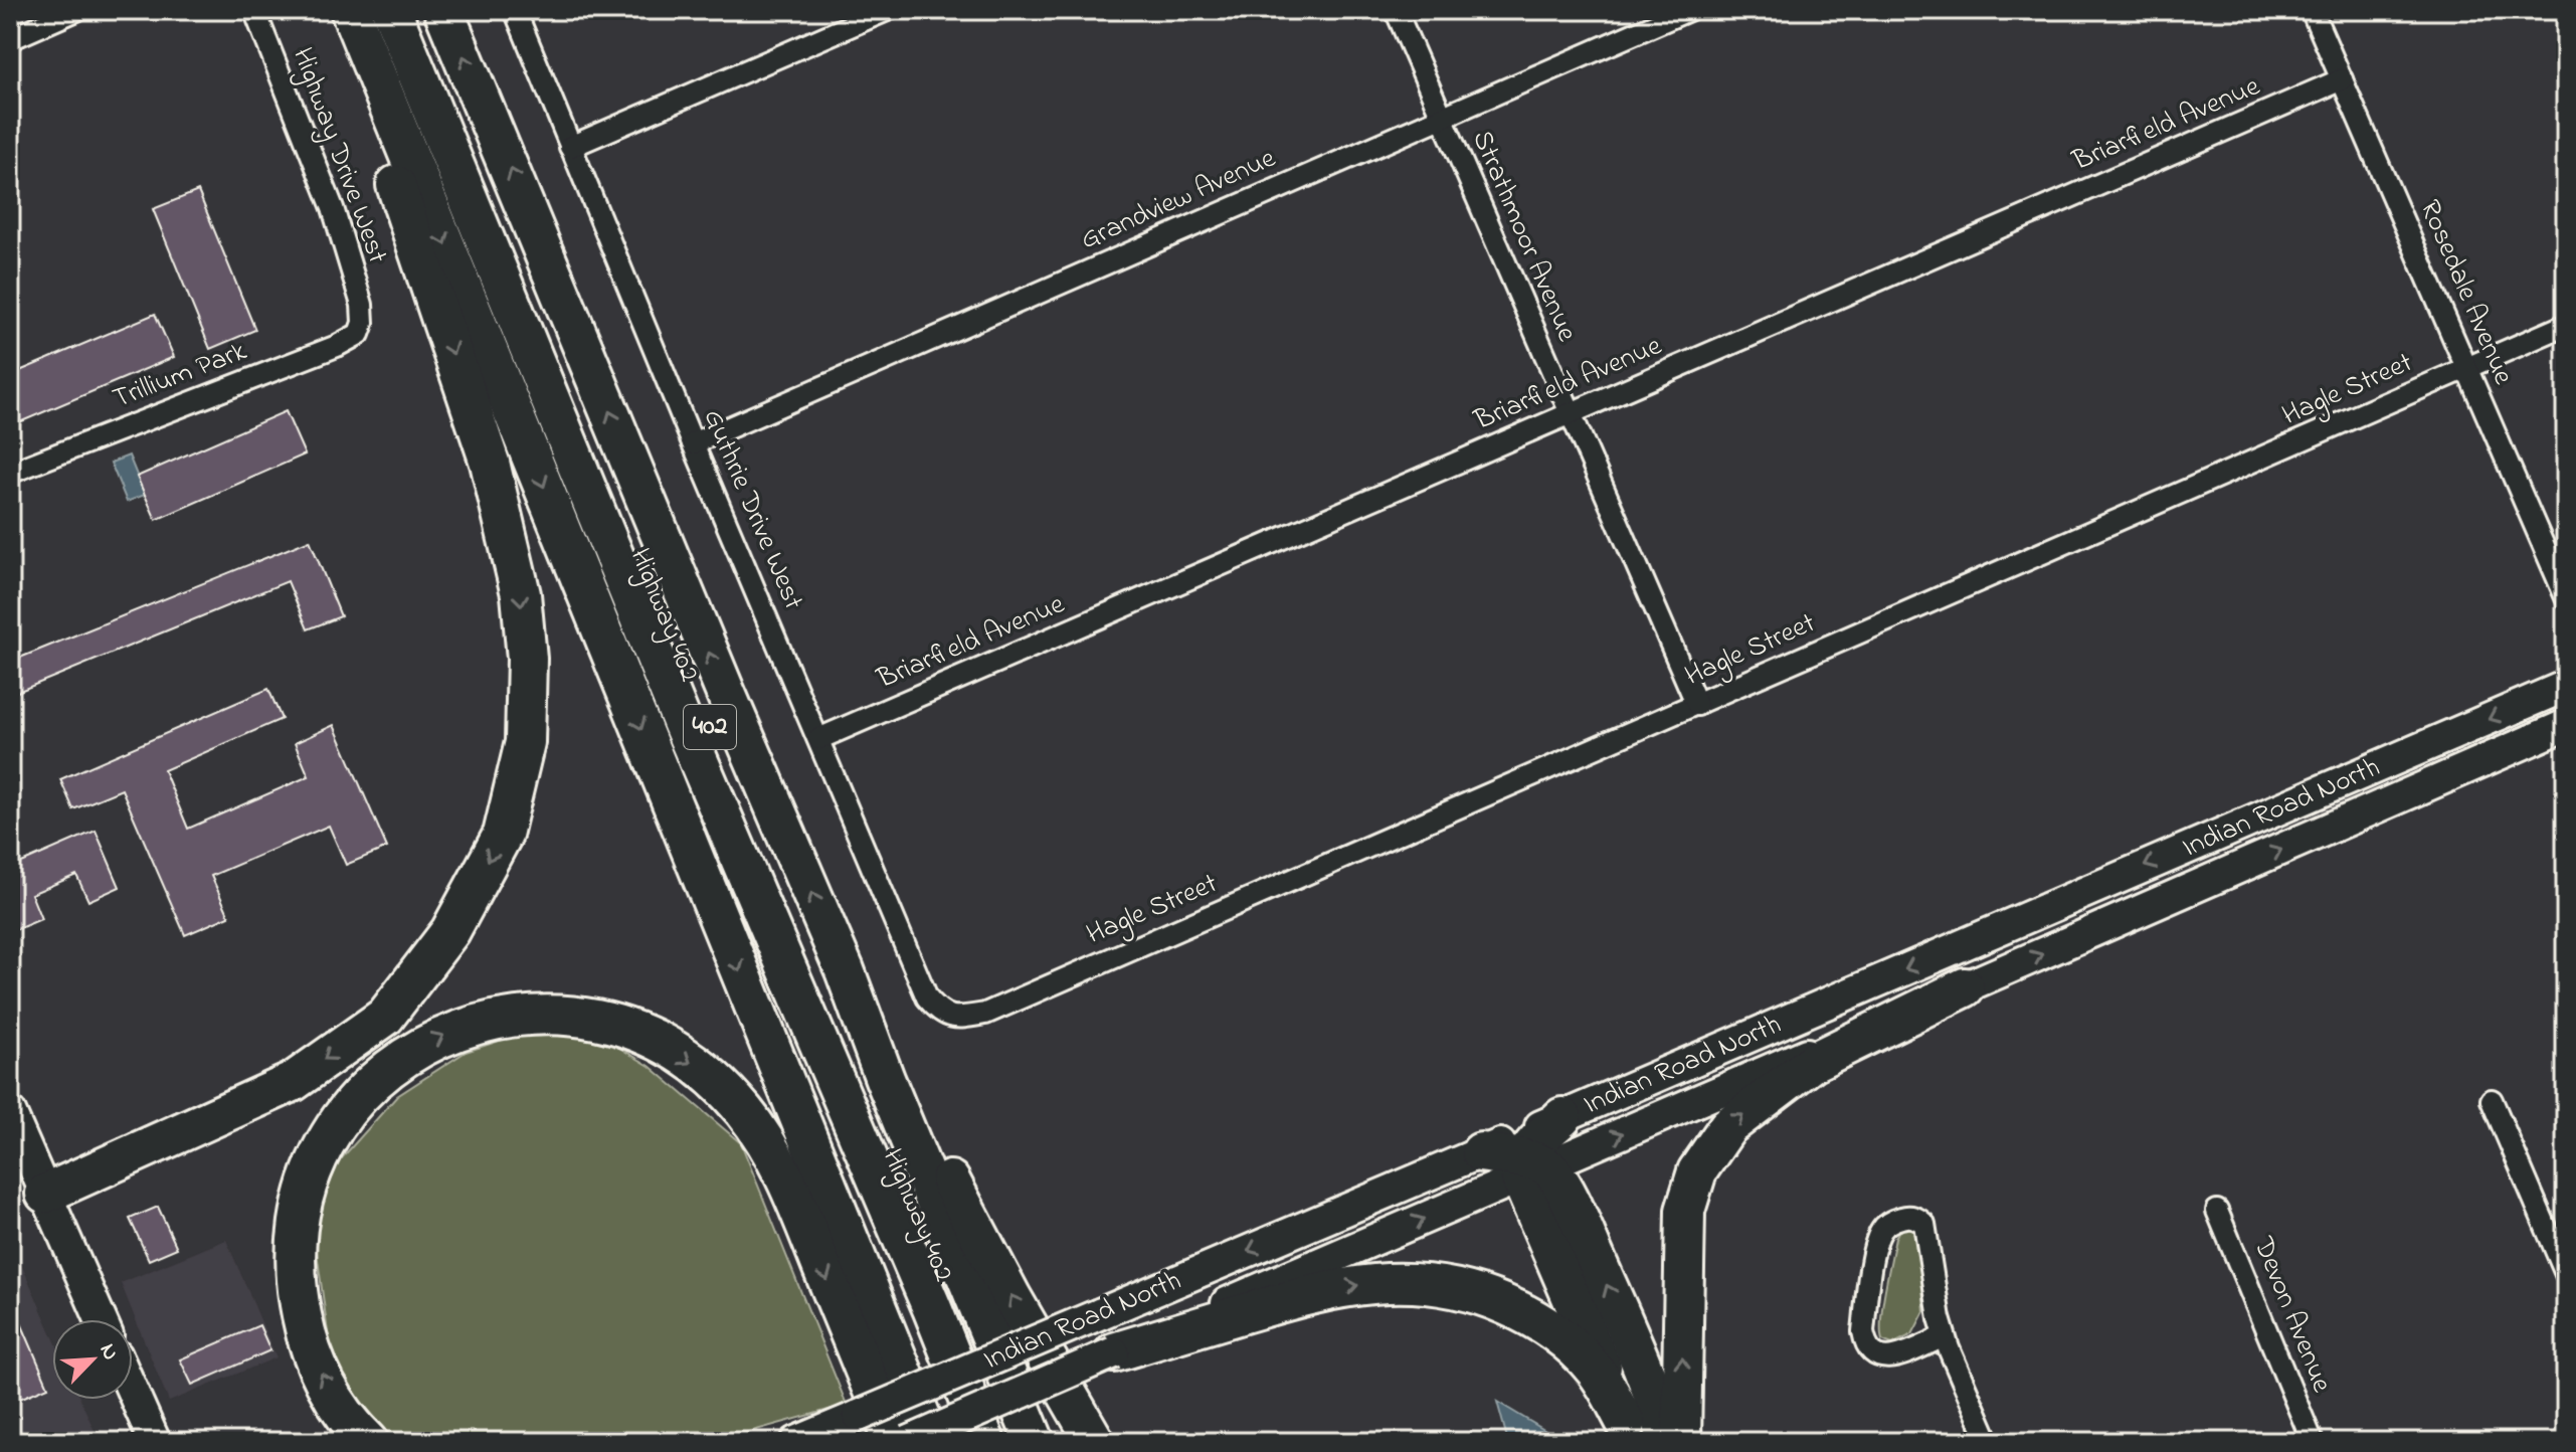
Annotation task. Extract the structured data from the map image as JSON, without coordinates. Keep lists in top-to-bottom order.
{
  "streets": {
    "highway": ["Highway 402", "402"],
    "main road": ["Indian Road North"],
    "street": [
      "Briarfield Avenue",
      "Highway Drive West",
      "Grandview Avenue",
      "Strathmoor Avenue",
      "Rosedale Avenue",
      "Trillium Park",
      "Hagle Street",
      "Guthrie Drive West",
      "Devon Avenue"
    ]
  },
  "crossings": [
    ["Briarfield Avenue", "Strathmoor Avenue"],
    ["Briarfield Avenue", "Rosedale Avenue"],
    ["Briarfield Avenue", "Guthrie Drive West"],
    ["Highway Drive West", "Trillium Park"],
    ["Grandview Avenue", "Strathmoor Avenue"],
    ["Grandview Avenue", "Guthrie Drive West"],
    ["Strathmoor Avenue", "Hagle Street"],
    ["Rosedale Avenue", "Hagle Street"],
    ["Hagle Street", "Guthrie Drive West"]
  ],
  "north": "top right"
}
